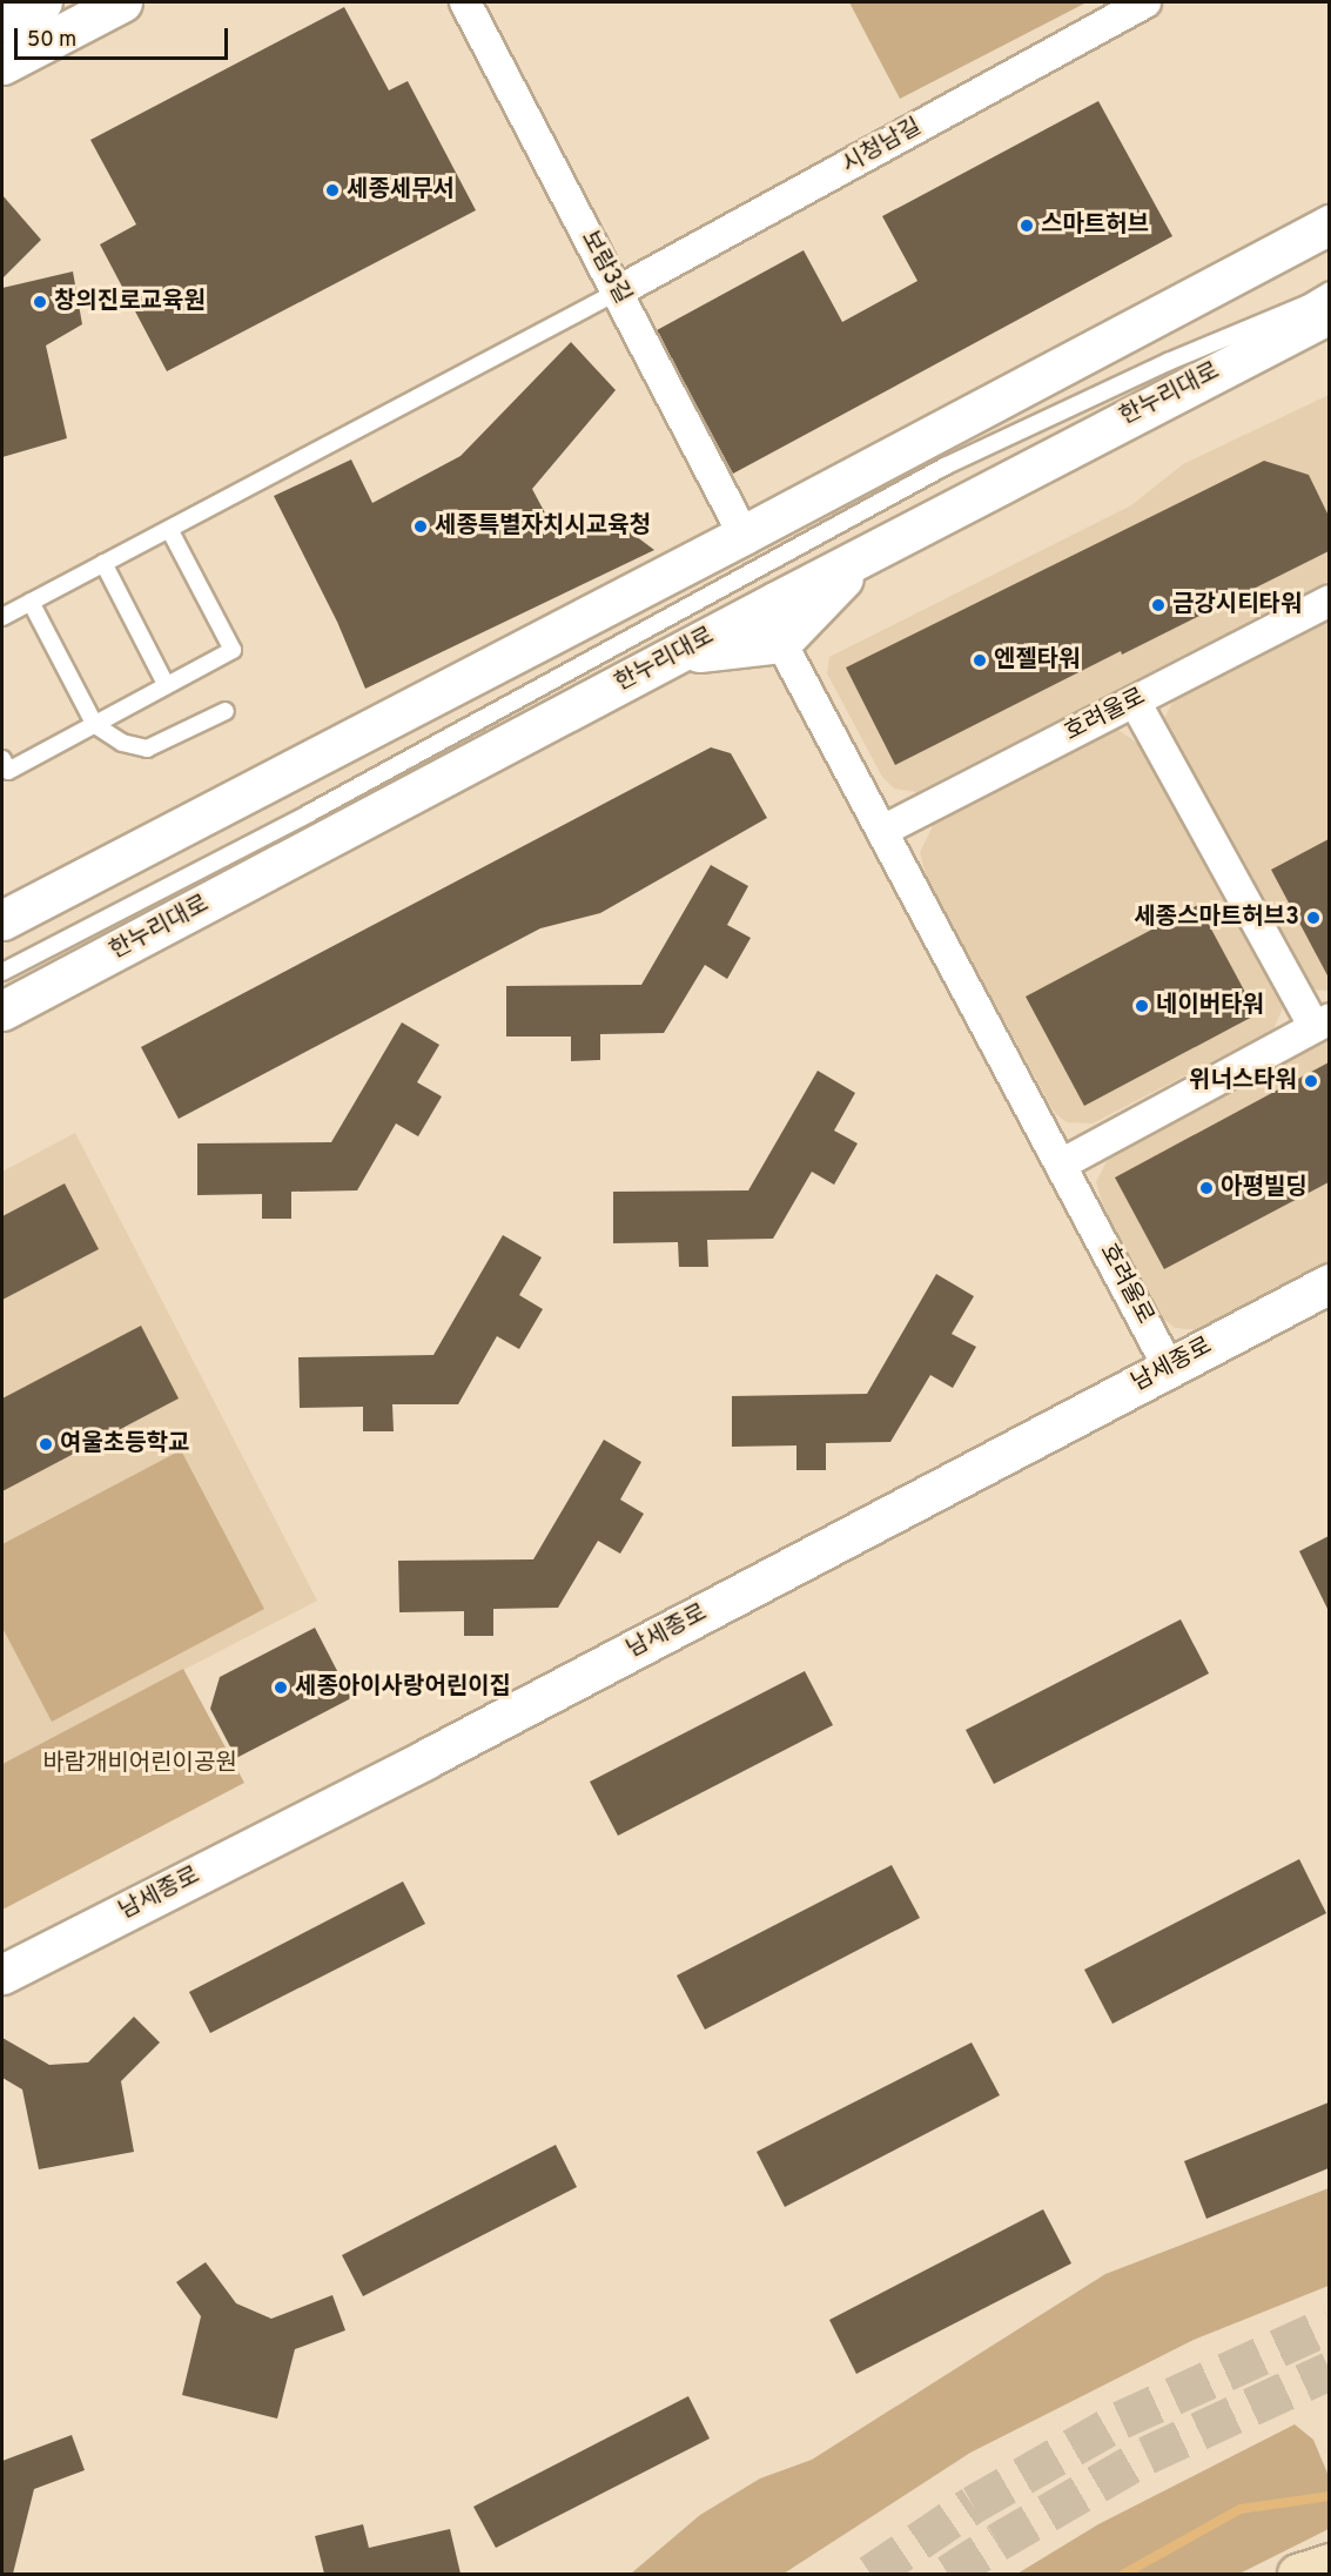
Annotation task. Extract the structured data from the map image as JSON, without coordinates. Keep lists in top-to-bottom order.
{
  "streets": {
    "street": [
      "시청남길",
      "보람3길",
      "한누리대로",
      "호려울로",
      "남세종로"
    ]
  },
  "crossings": [
    ["시청남길", "보람3길"],
    ["호려울로", "남세종로"]
  ],
  "parks": ["바람개비어린이공원"],
  "places": [
    "세종세무서",
    "스마트허브",
    "창의진로교육원",
    "세종특별자치시교육청",
    "금강시티타워",
    "엔젤타워",
    "세종스마트허브3",
    "네이버타워",
    "위너스타워",
    "아평빌딩",
    "여울초등학교",
    "세종아이사랑어린이집"
  ],
  "scale_bar": "50 m"
}
